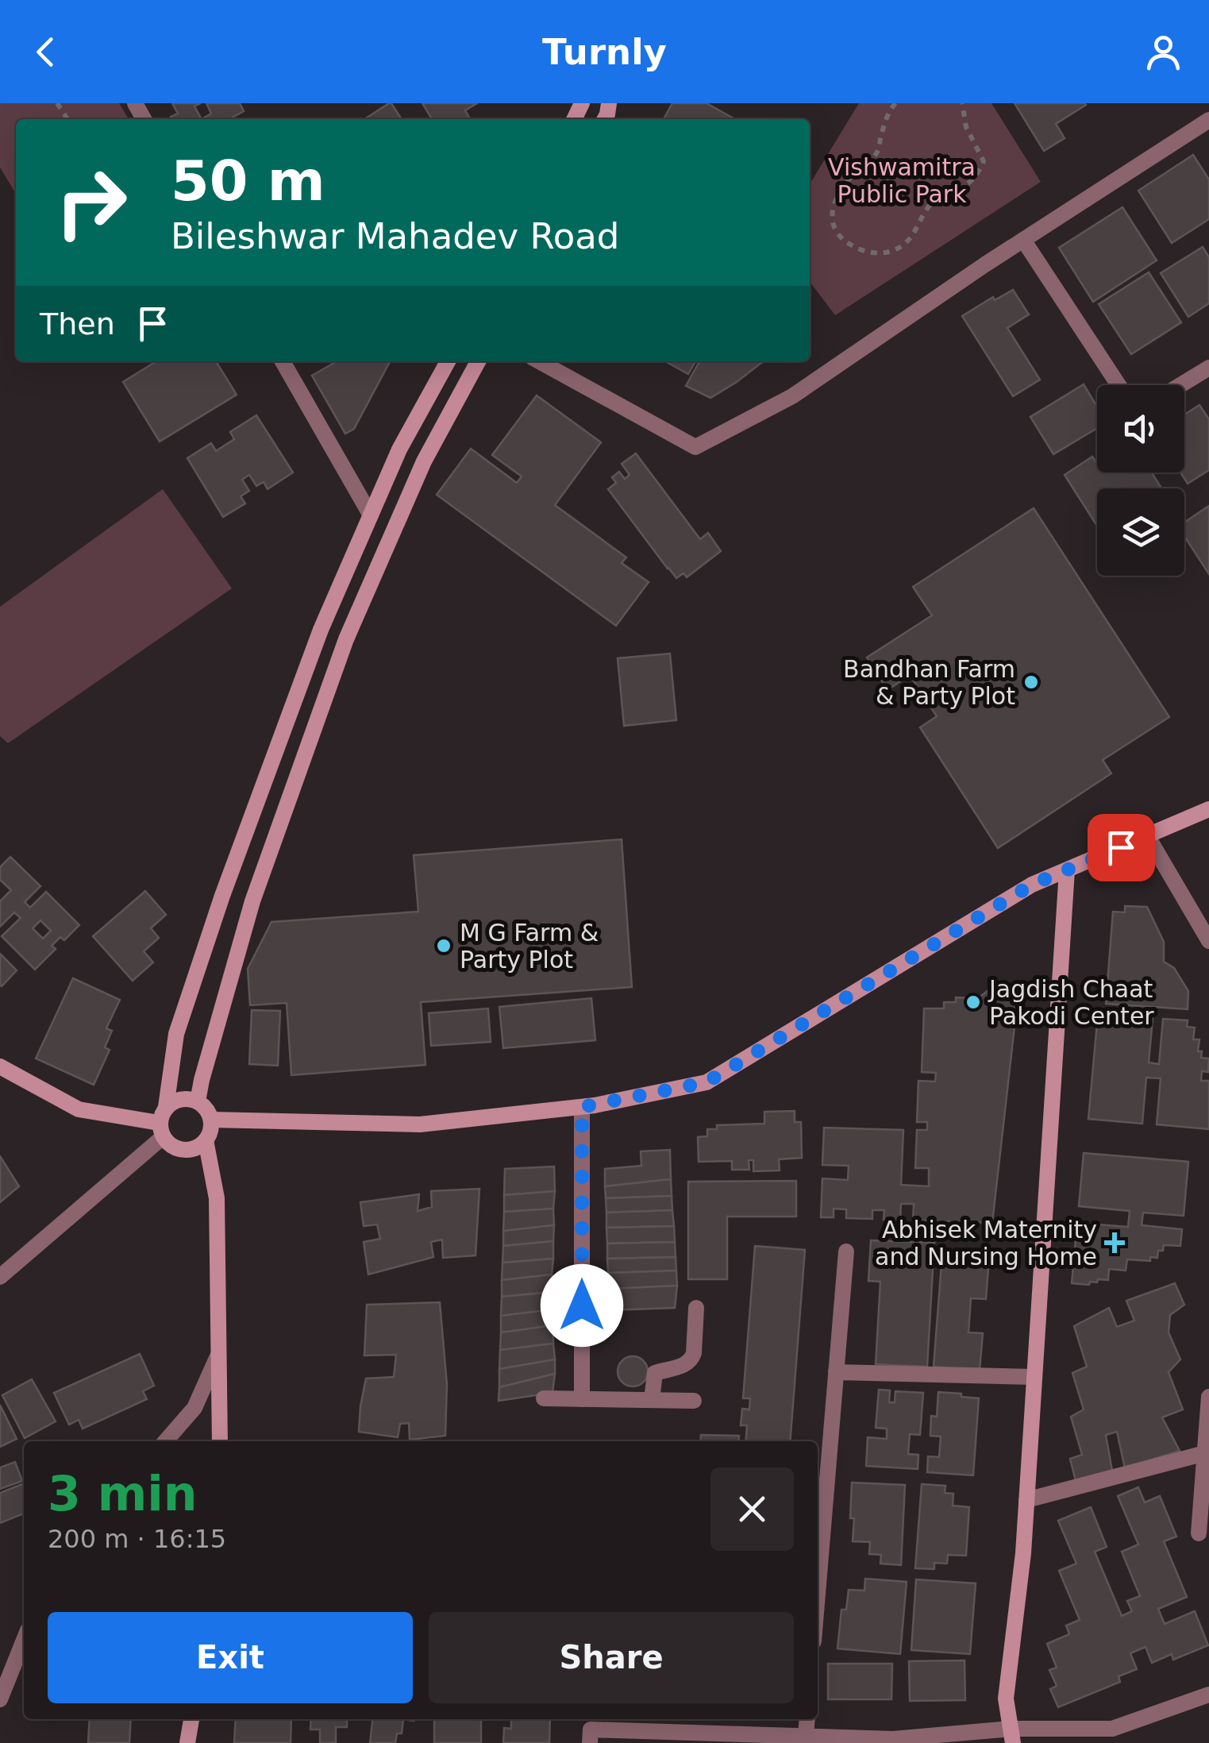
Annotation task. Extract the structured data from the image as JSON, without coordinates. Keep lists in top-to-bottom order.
{
  "parks": ["Vishwamitra Public Park"],
  "places": {
    "other": ["Bandhan Farm & Party Plot", "M G Farm & Party Plot", "Jagdish Chaat Pakodi Center"],
    "health": ["Abhisek Maternity and Nursing Home"]
  },
  "page": {
    "header": "Turnly",
    "turn": ["50 m", "Bileshwar Mahadev Road"],
    "then": "Then",
    "heading": ["3 min", "200 m · 16:15"],
    "buttons": ["Exit", "Share"]
  }
}
